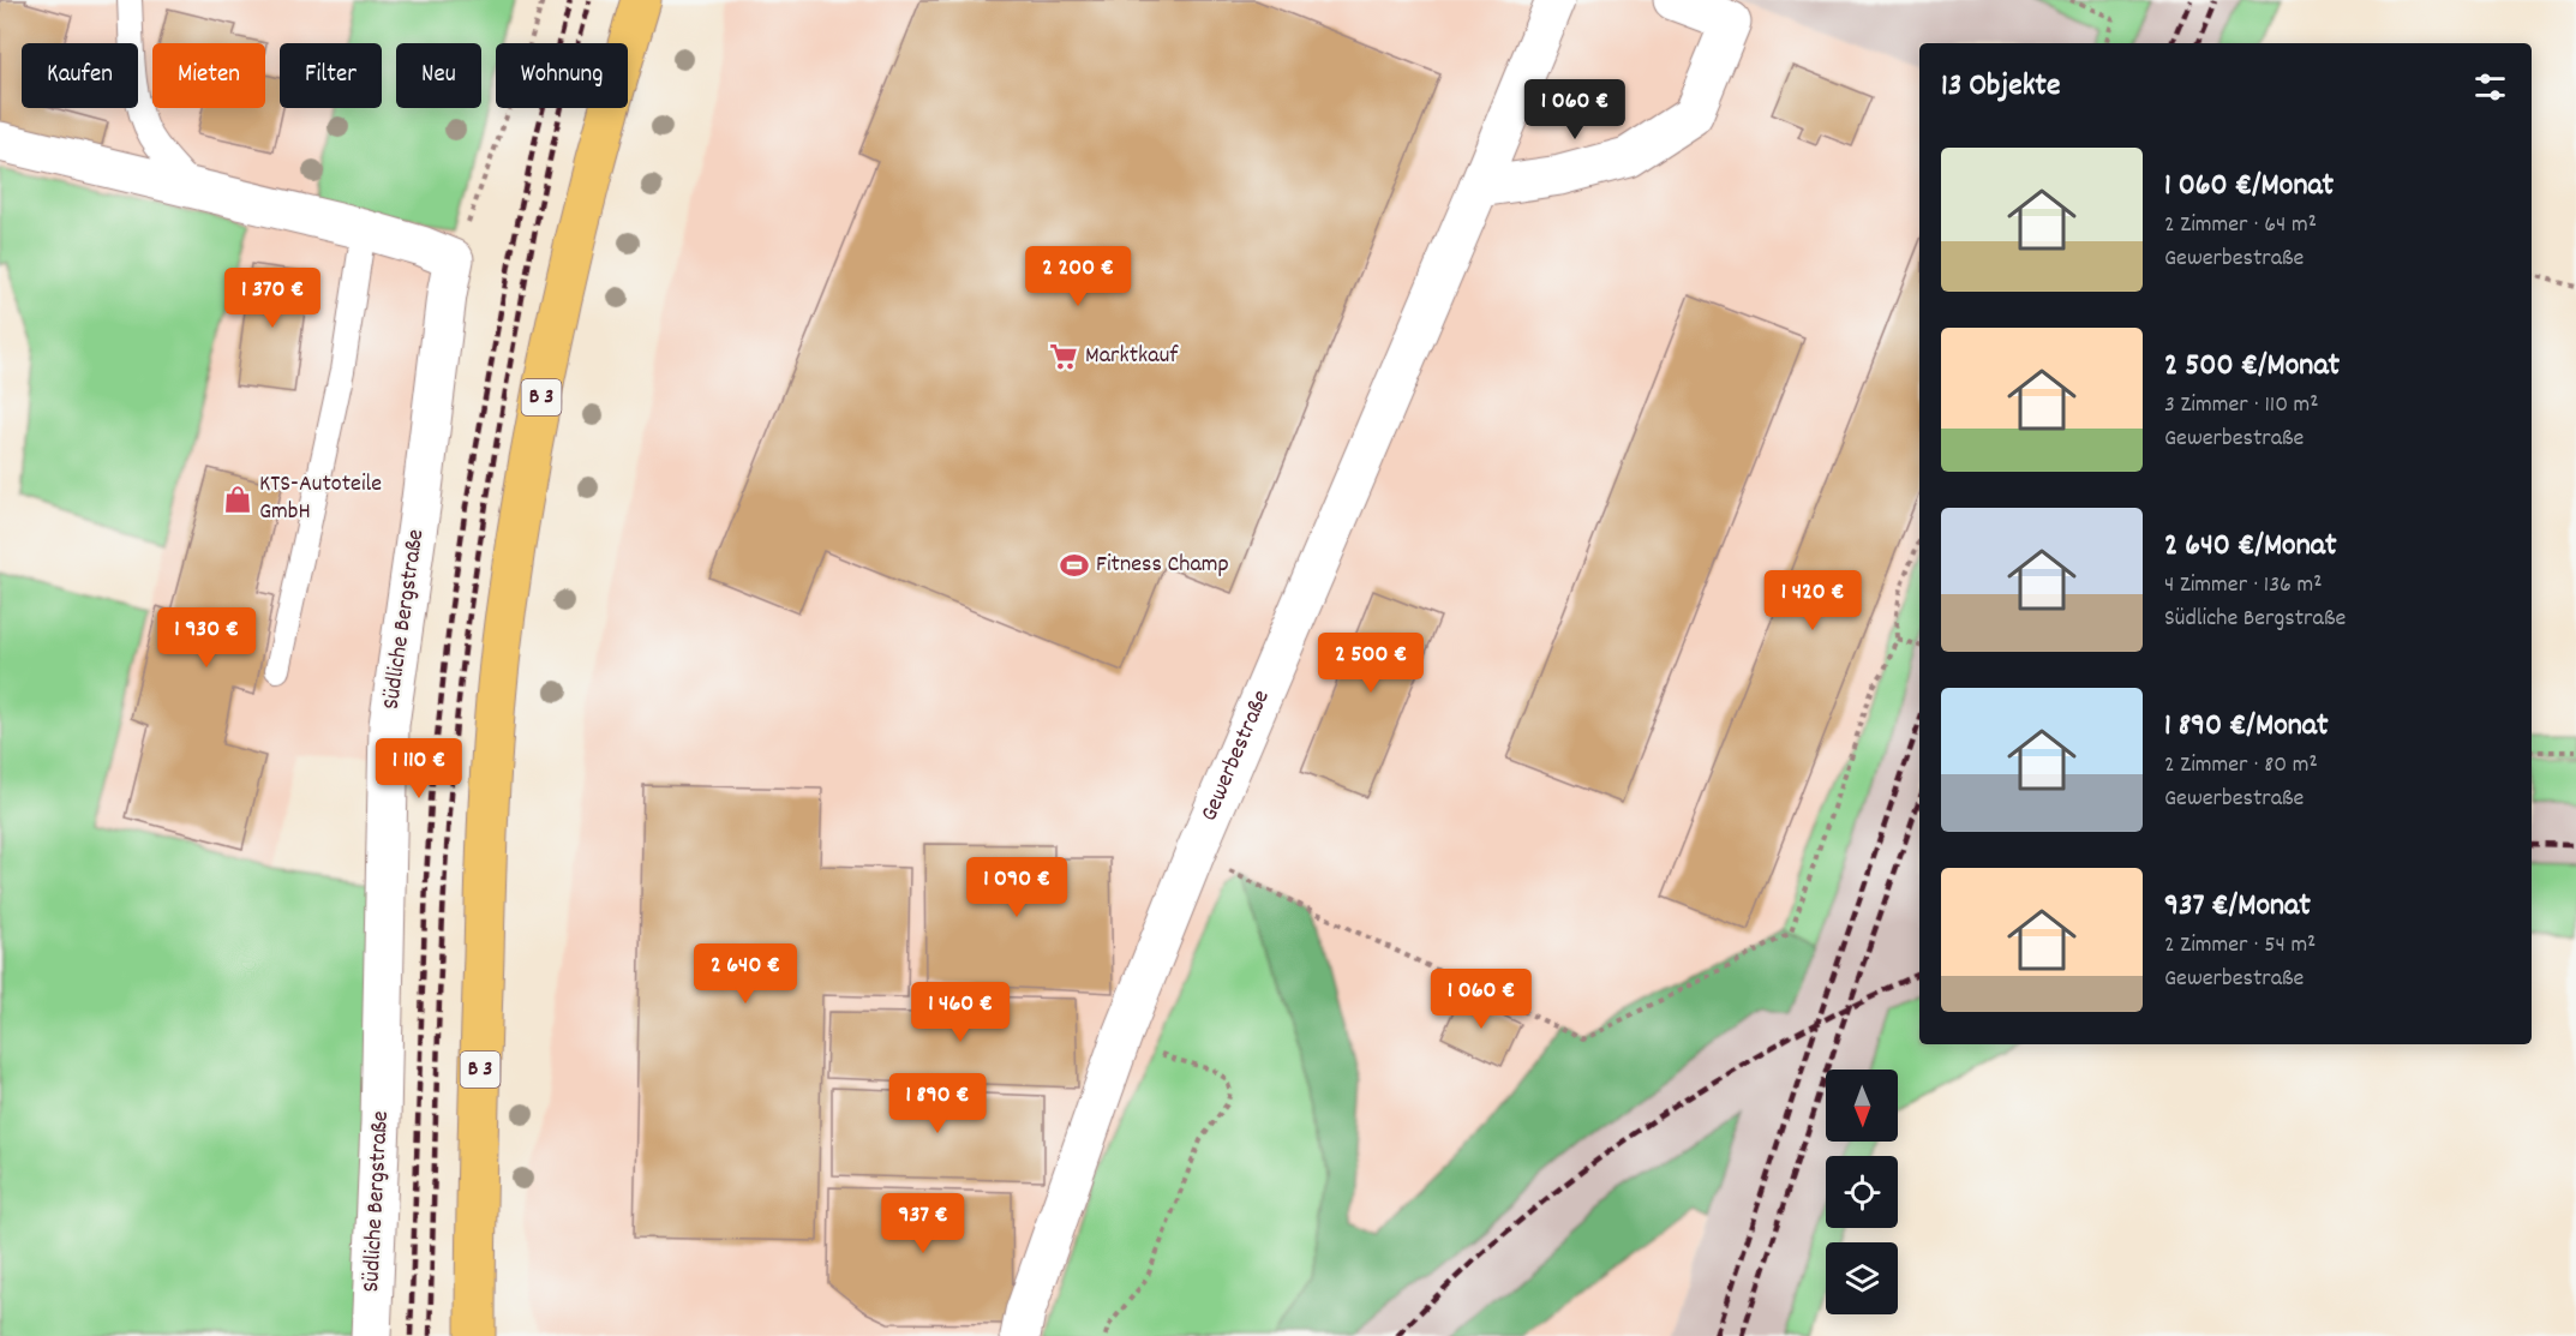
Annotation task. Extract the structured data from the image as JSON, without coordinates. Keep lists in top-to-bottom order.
{
  "streets": {
    "main road": ["B 3"],
    "street": ["Südliche Bergstraße", "Gewerbestraße"]
  },
  "places": {
    "supermarket": ["Marktkauf"],
    "shop": ["KTS-Autoteile GmbH"],
    "sports": ["Fitness Champ"]
  },
  "north": "bottom",
  "page": {
    "chip": [
      "Kaufen",
      "Mieten",
      "Filter",
      "Neu",
      "Wohnung"
    ],
    "heading": "13 Objekte",
    "price": [
      "1 060 €",
      "2 200 €",
      "1 370 €",
      "1 420 €",
      "1 930 €",
      "2 500 €",
      "1 110 €",
      "1 090 €",
      "2 640 €",
      "1 060 €",
      "1 460 €",
      "1 890 €",
      "937 €"
    ],
    "list": [
      {
        "name": "1 060 €/Monat",
        "note": "2 Zimmer · 64 m² · Gewerbestraße"
      },
      {
        "name": "2 500 €/Monat",
        "note": "3 Zimmer · 110 m² · Gewerbestraße"
      },
      {
        "name": "2 640 €/Monat",
        "note": "4 Zimmer · 136 m² · Südliche Bergstraße"
      },
      {
        "name": "1 890 €/Monat",
        "note": "2 Zimmer · 80 m² · Gewerbestraße"
      },
      {
        "name": "937 €/Monat",
        "note": "2 Zimmer · 54 m² · Gewerbestraße"
      }
    ]
  }
}
